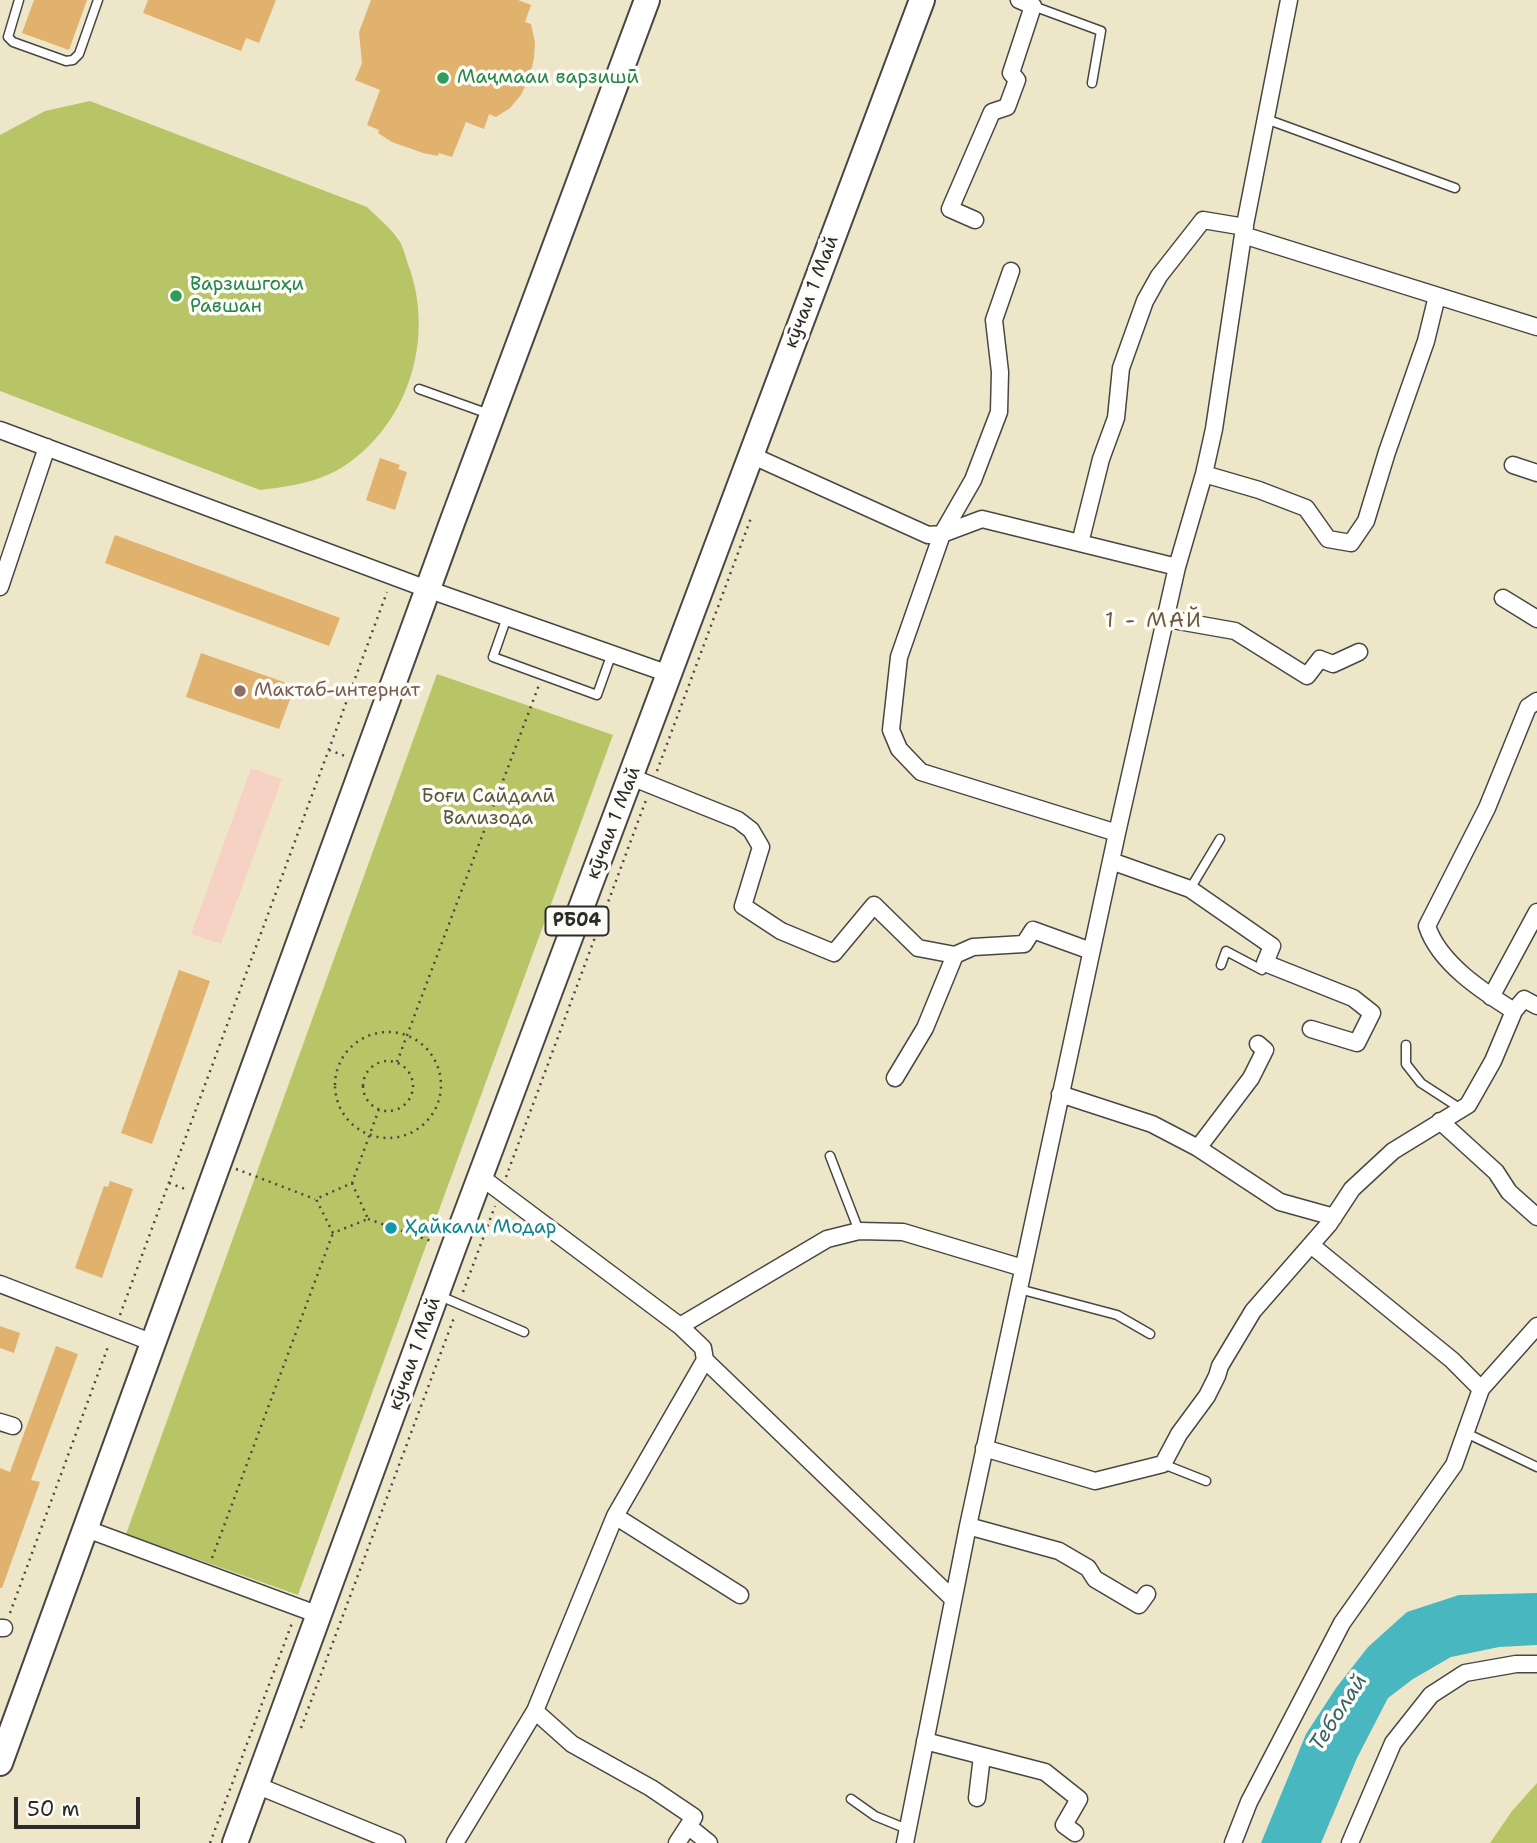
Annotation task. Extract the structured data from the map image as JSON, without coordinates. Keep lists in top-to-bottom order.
{
  "streets": {
    "main road": ["кӯчаи 1 Май", "РБ04"]
  },
  "districts": ["1 - МАЙ"],
  "water": ["Теболай"],
  "parks": ["Боғи Сайдалӣ Вализода"],
  "places": [
    "Маҷмааи варзишӣ",
    "Варзишгоҳи Равшан",
    "Мактаб-интернат",
    "Ҳайкали Модар"
  ],
  "scale_bar": "50 m"
}
